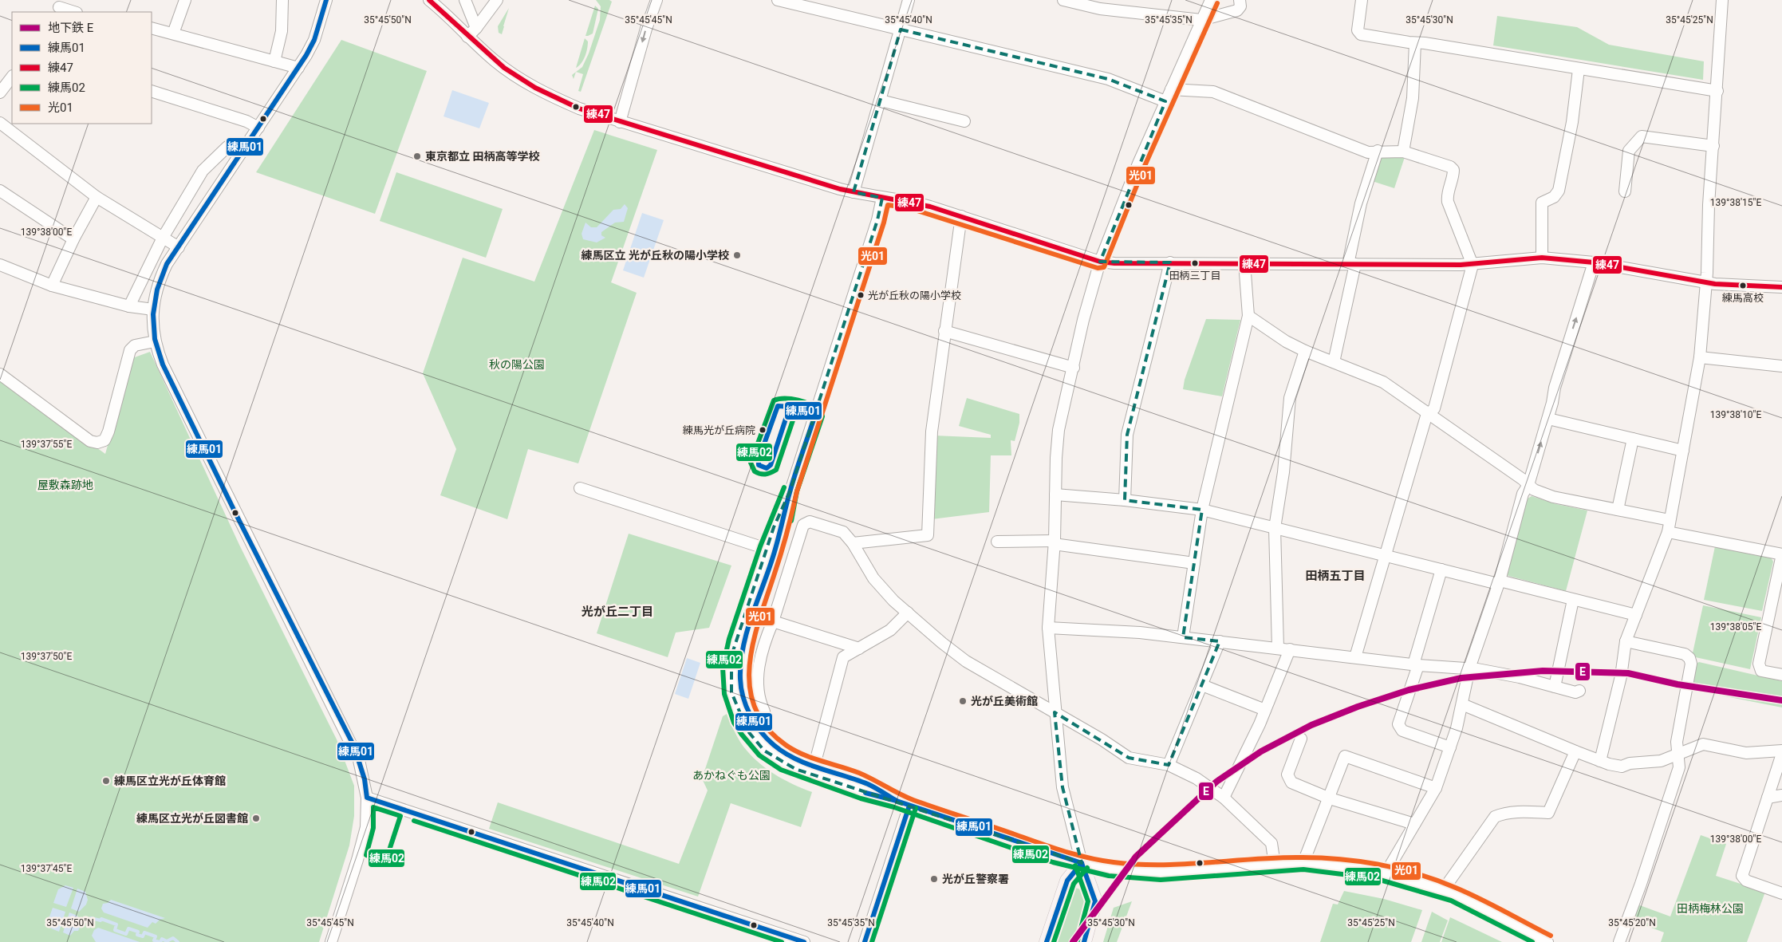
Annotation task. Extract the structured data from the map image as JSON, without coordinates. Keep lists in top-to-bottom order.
{
  "districts": ["田柄五丁目", "光が丘二丁目"],
  "parks": [
    "秋の陽公園",
    "屋敷森跡地",
    "あかねぐも公園",
    "田柄梅林公園"
  ],
  "places": [
    "東京都立 田柄高等学校",
    "練馬区立 光が丘秋の陽小学校",
    "田柄三丁目",
    "練馬高校",
    "光が丘秋の陽小学校",
    "練馬光が丘病院",
    "光が丘美術館",
    "練馬区立光が丘体育館",
    "練馬区立光が丘図書館",
    "光が丘警察署"
  ],
  "lines": [
    "transit line 練馬01",
    "transit line 練47",
    "transit line 光01",
    "transit line 練馬02",
    "metro line E"
  ],
  "legend": [
    "地下鉄 E",
    "練馬01",
    "練47",
    "練馬02",
    "光01"
  ],
  "coordinates": [
    "35°45'50\"N",
    "35°45'45\"N",
    "35°45'40\"N",
    "35°45'35\"N",
    "35°45'30\"N",
    "35°45'25\"N",
    "139°38'15\"E",
    "139°38'00\"E",
    "139°38'10\"E",
    "139°37'55\"E",
    "139°38'05\"E",
    "139°37'50\"E",
    "139°37'45\"E",
    "35°45'20\"N"
  ]
}
